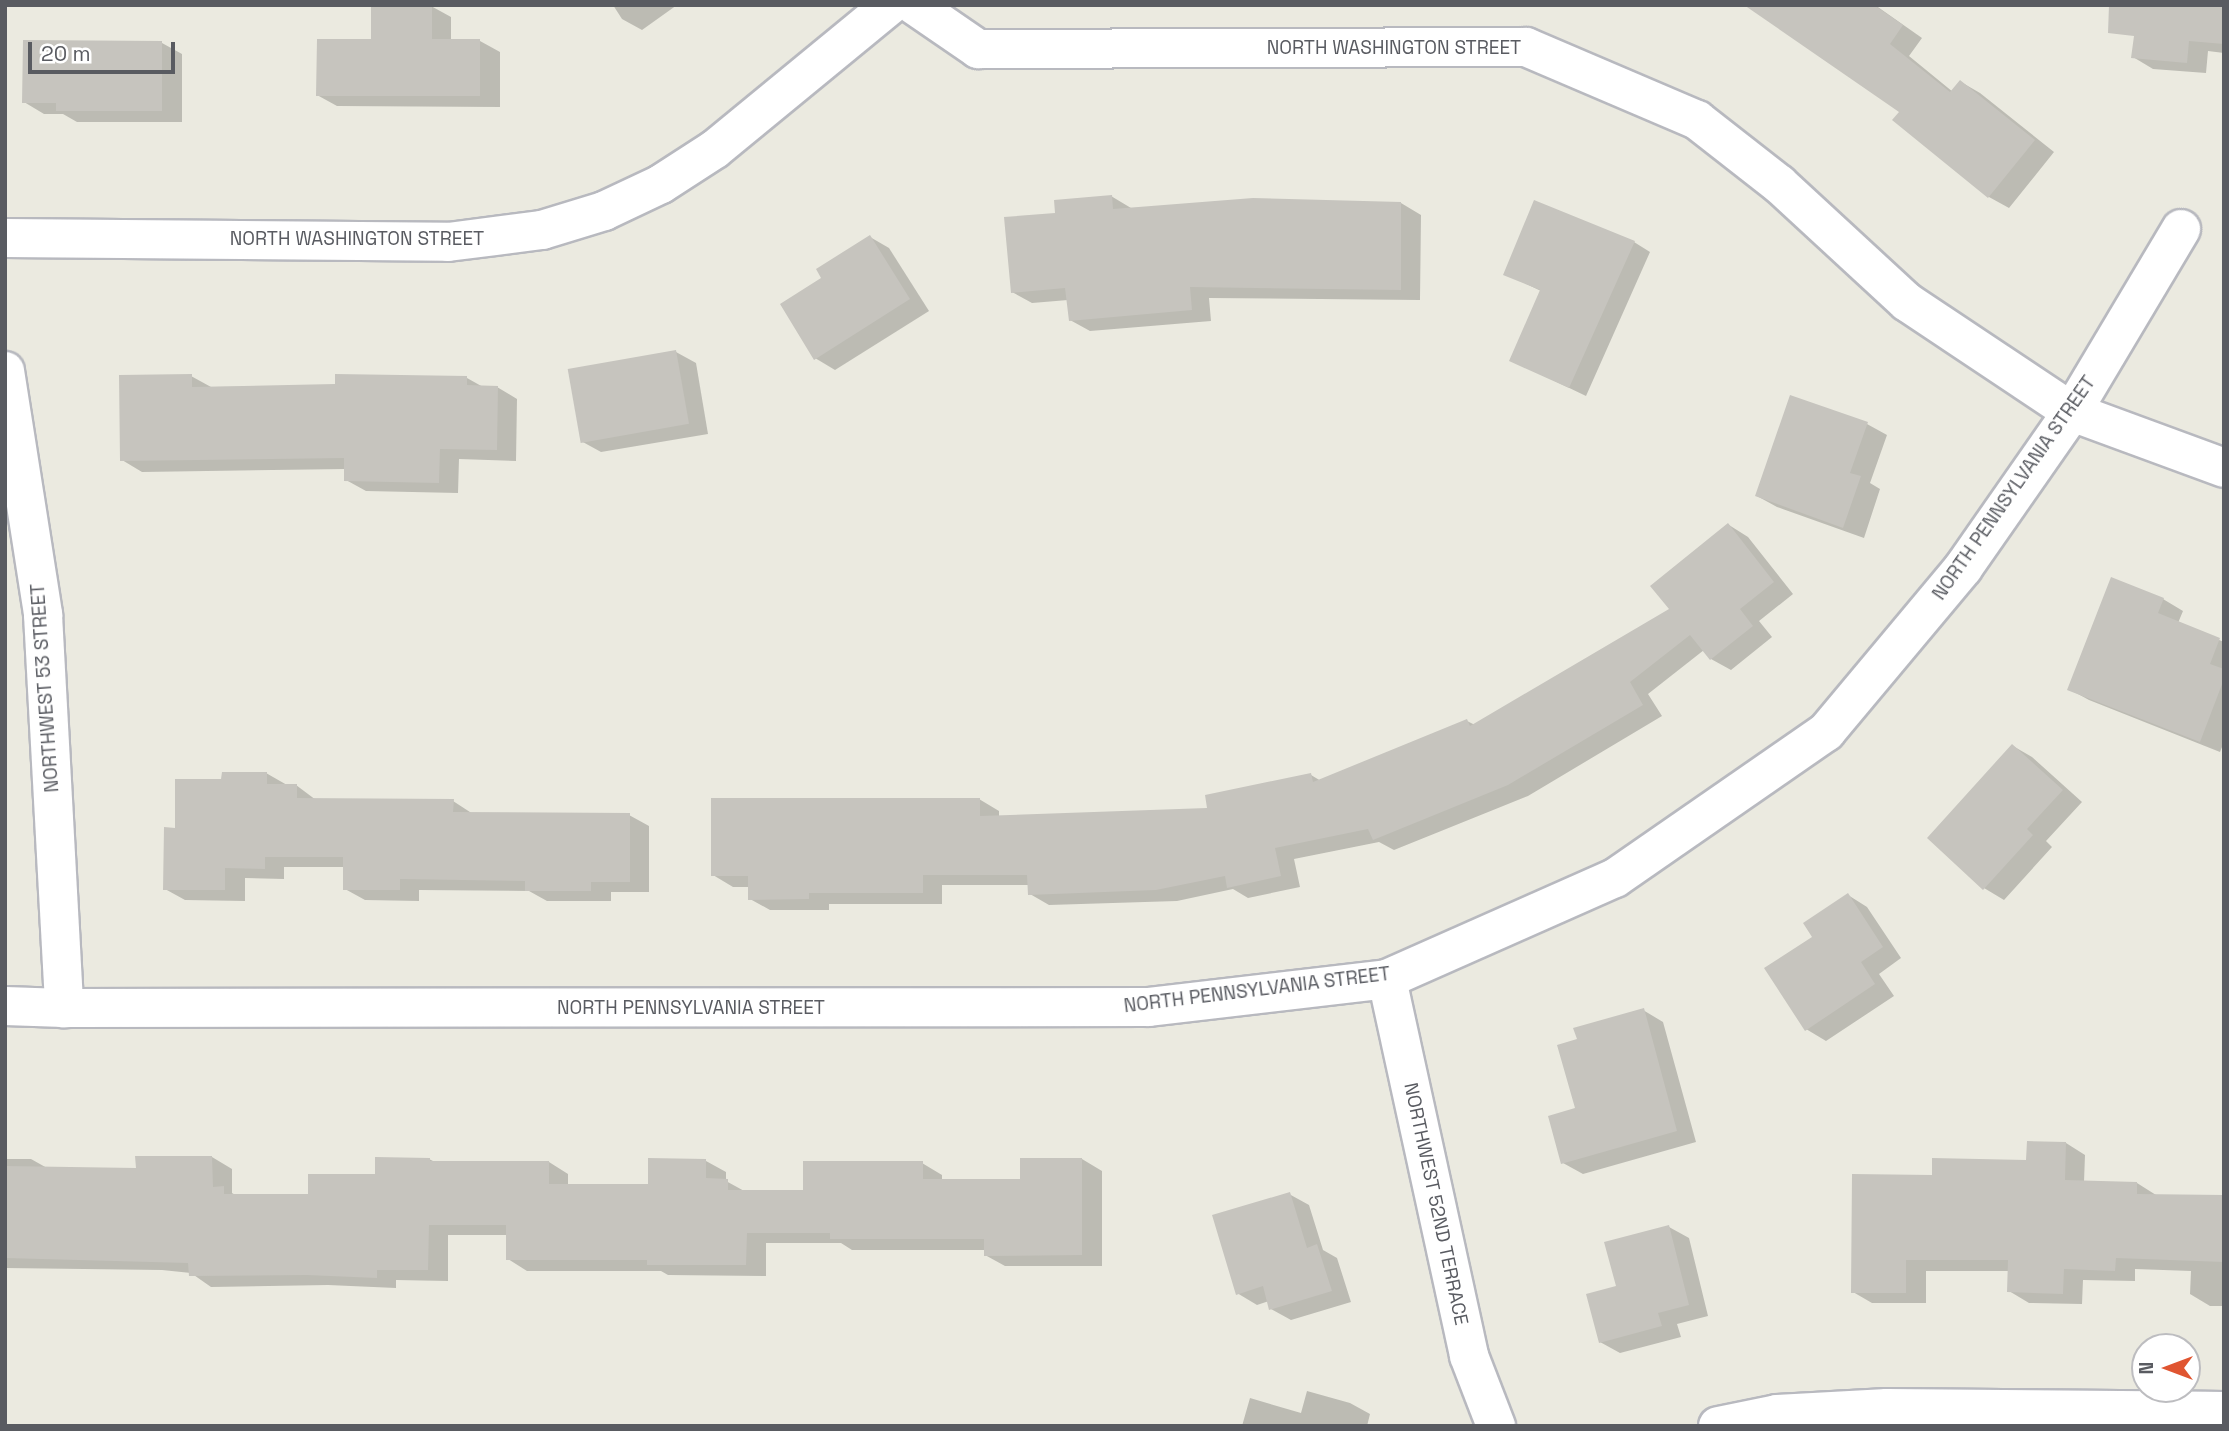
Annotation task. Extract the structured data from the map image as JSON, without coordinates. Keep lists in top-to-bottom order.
{
  "streets": {
    "street": [
      "NORTH WASHINGTON STREET",
      "NORTH PENNSYLVANIA STREET",
      "NORTHWEST 53 STREET",
      "NORTHWEST 52ND TERRACE"
    ]
  },
  "crossings": [
    ["NORTH WASHINGTON STREET", "NORTH PENNSYLVANIA STREET"],
    ["NORTH PENNSYLVANIA STREET", "NORTHWEST 53 STREET"],
    ["NORTH PENNSYLVANIA STREET", "NORTHWEST 52ND TERRACE"]
  ],
  "scale_bar": "20 m",
  "north": "left"
}
